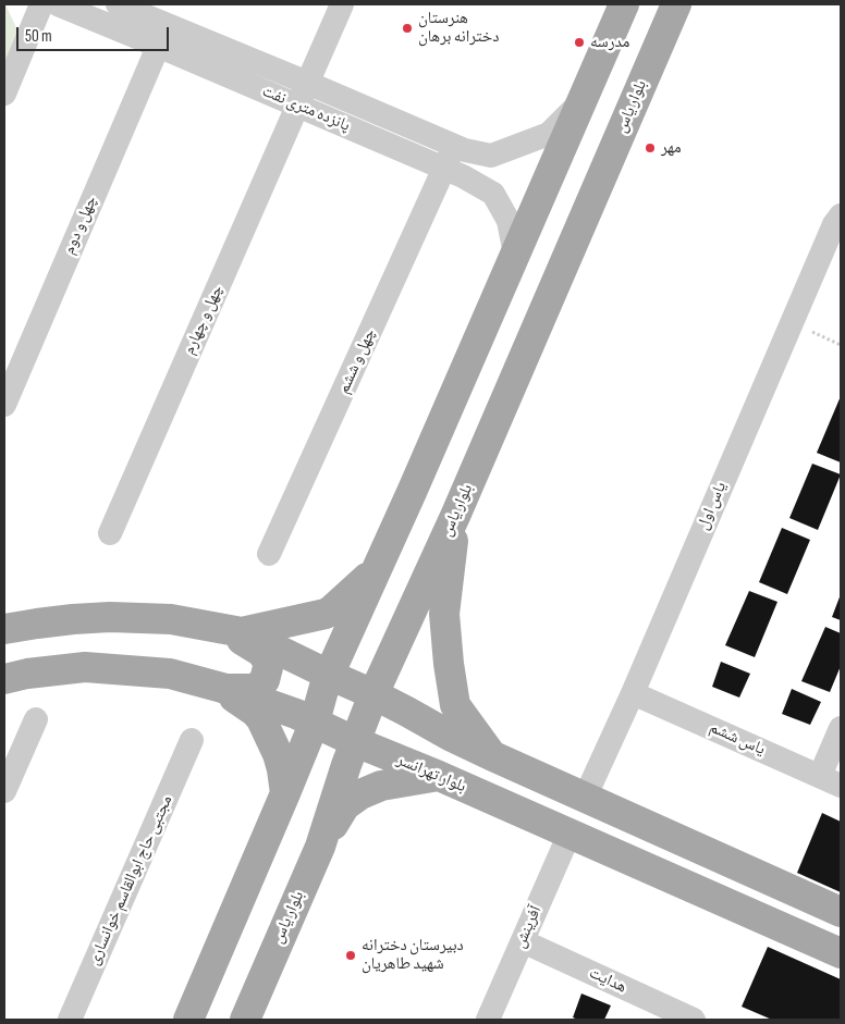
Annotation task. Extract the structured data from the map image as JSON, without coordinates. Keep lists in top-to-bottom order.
{
  "streets": {
    "main road": ["بلوار یاس", "بلوار تهرانسر"],
    "street": [
      "پانزده متری نفت",
      "چهل و دوم",
      "چهل و چهارم",
      "چهل و ششم",
      "یاس اول",
      "یاس ششم",
      "مجتبی حاج ابوالقاسم خوانساری",
      "آفرینش",
      "هدایت"
    ]
  },
  "crossings": [
    ["بلوار یاس", "بلوار تهرانسر"],
    ["پانزده متری نفت", "چهل و دوم"],
    ["پانزده متری نفت", "چهل و چهارم"],
    ["پانزده متری نفت", "چهل و ششم"],
    ["یاس اول", "یاس ششم"],
    ["بلوار تهرانسر", "آفرینش"],
    ["آفرینش", "هدایت"]
  ],
  "places": [
    "هنرستان دخترانه برهان",
    "مدرسه",
    "مهر",
    "دبیرستان دخترانه شهید طاهریان"
  ],
  "scale_bar": "50 m"
}
